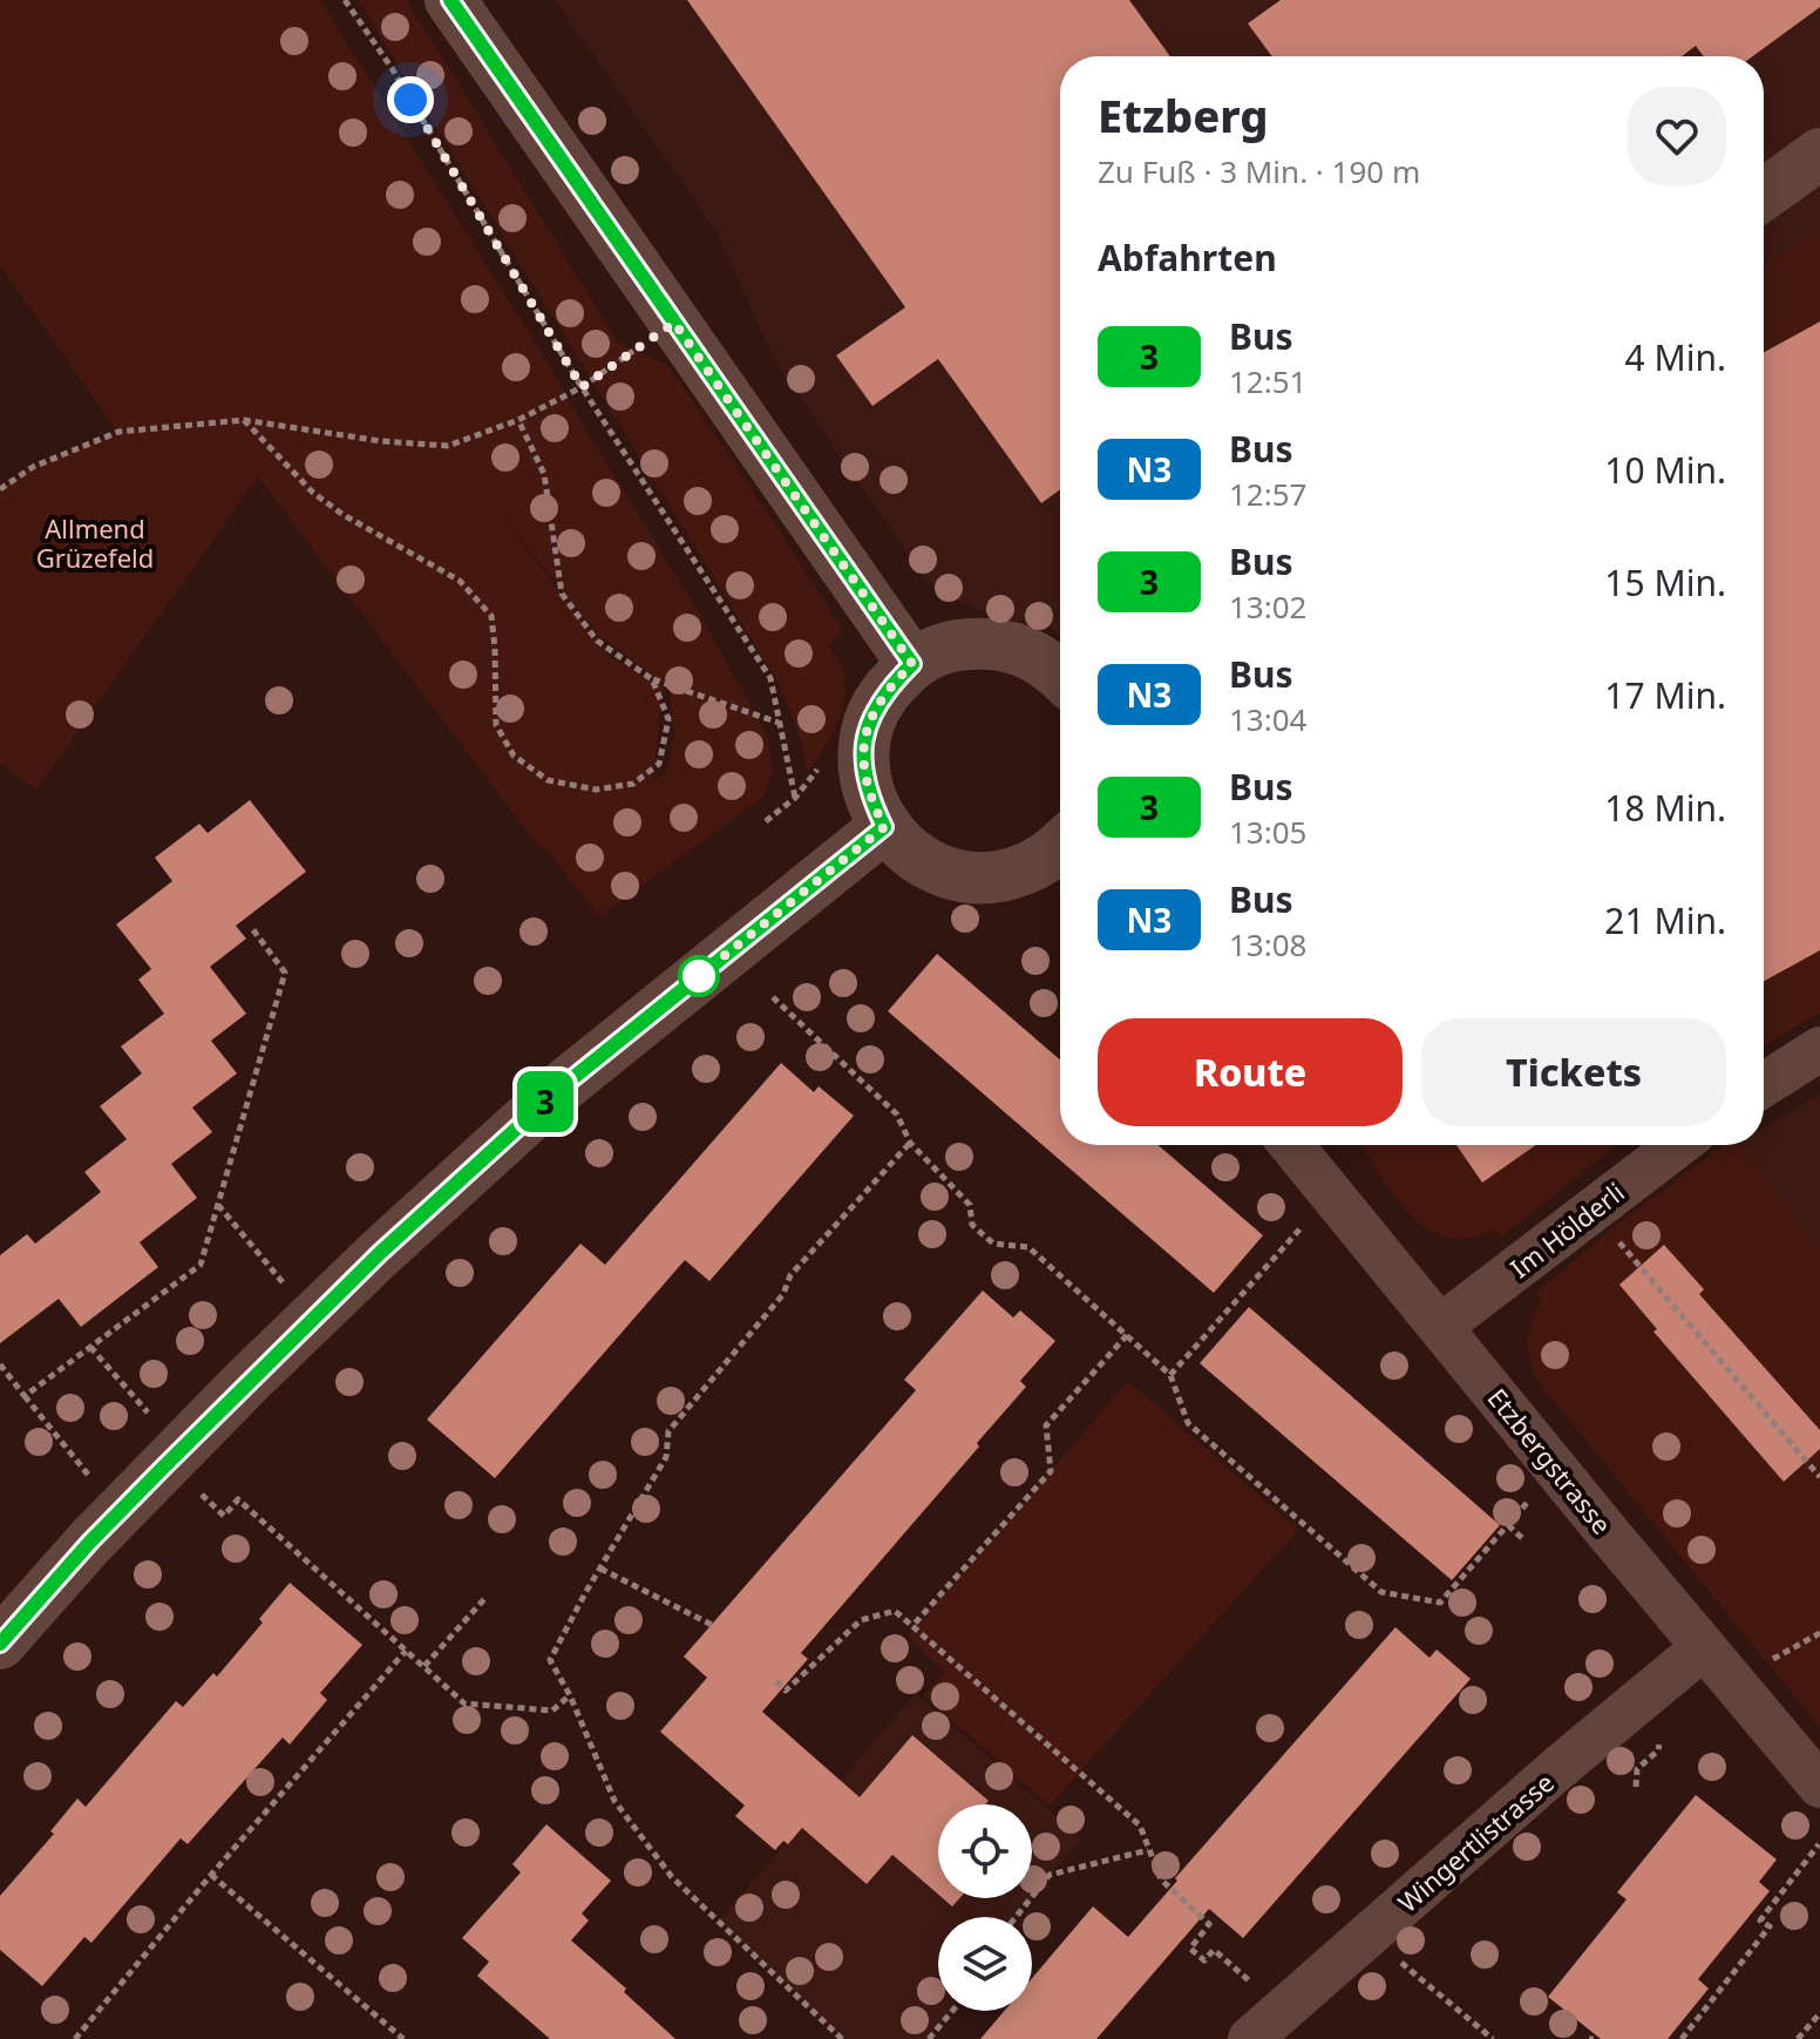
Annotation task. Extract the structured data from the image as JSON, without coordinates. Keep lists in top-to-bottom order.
{
  "streets": {
    "street": ["Im Hölderli", "Etzbergstrasse", "Wingertlistrasse"]
  },
  "crossings": [
    ["Im Hölderli", "Etzbergstrasse"],
    ["Etzbergstrasse", "Wingertlistrasse"]
  ],
  "parks": ["Allmend Grüzefeld"],
  "lines": ["bus line 3"],
  "page": {
    "on_map": "3",
    "heading": [
      ["Etzberg", "Zu Fuß · 3 Min. · 190 m"],
      "Abfahrten"
    ],
    "list": [
      {
        "mark": "3",
        "name": "Bus",
        "note": "12:51",
        "value": "4 Min."
      },
      {
        "mark": "N3",
        "name": "Bus",
        "note": "12:57",
        "value": "10 Min."
      },
      {
        "mark": "3",
        "name": "Bus",
        "note": "13:02",
        "value": "15 Min."
      },
      {
        "mark": "N3",
        "name": "Bus",
        "note": "13:04",
        "value": "17 Min."
      },
      {
        "mark": "3",
        "name": "Bus",
        "note": "13:05",
        "value": "18 Min."
      },
      {
        "mark": "N3",
        "name": "Bus",
        "note": "13:08",
        "value": "21 Min."
      }
    ],
    "buttons": ["Route", "Tickets"]
  }
}
